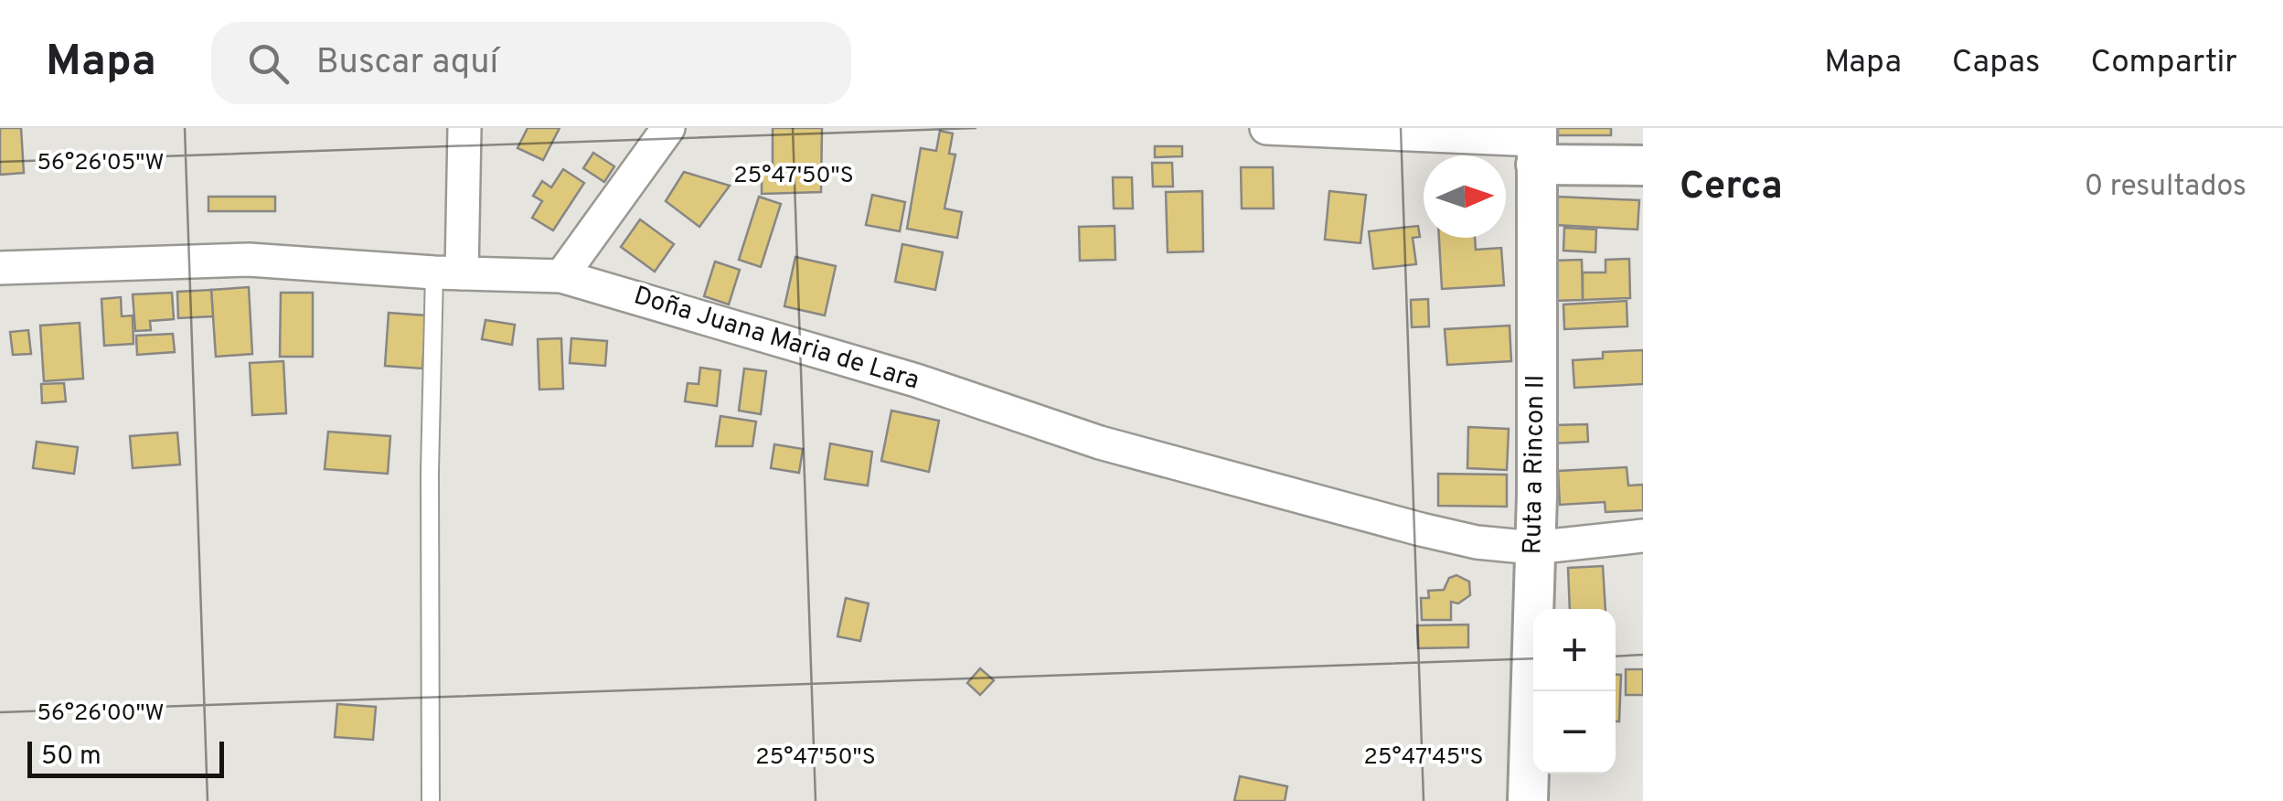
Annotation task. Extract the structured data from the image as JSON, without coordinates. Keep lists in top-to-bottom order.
{
  "streets": {
    "street": ["Doña Juana Maria de Lara", "Ruta a Rincon II"]
  },
  "crossings": [
    ["Doña Juana Maria de Lara", "Ruta a Rincon II"]
  ],
  "scale_bar": "50 m",
  "north": "right",
  "page": {
    "header": "Mapa",
    "search": "Buscar aquí",
    "nav": ["Mapa", "Capas", "Compartir"],
    "heading": ["Cerca", "0 resultados"],
    "map_buttons": ["+", "−"],
    "scale": "50 m"
  },
  "coordinates": [
    "56°26'05\"W",
    "25°47'50\"S",
    "56°26'00\"W",
    "25°47'45\"S"
  ]
}
